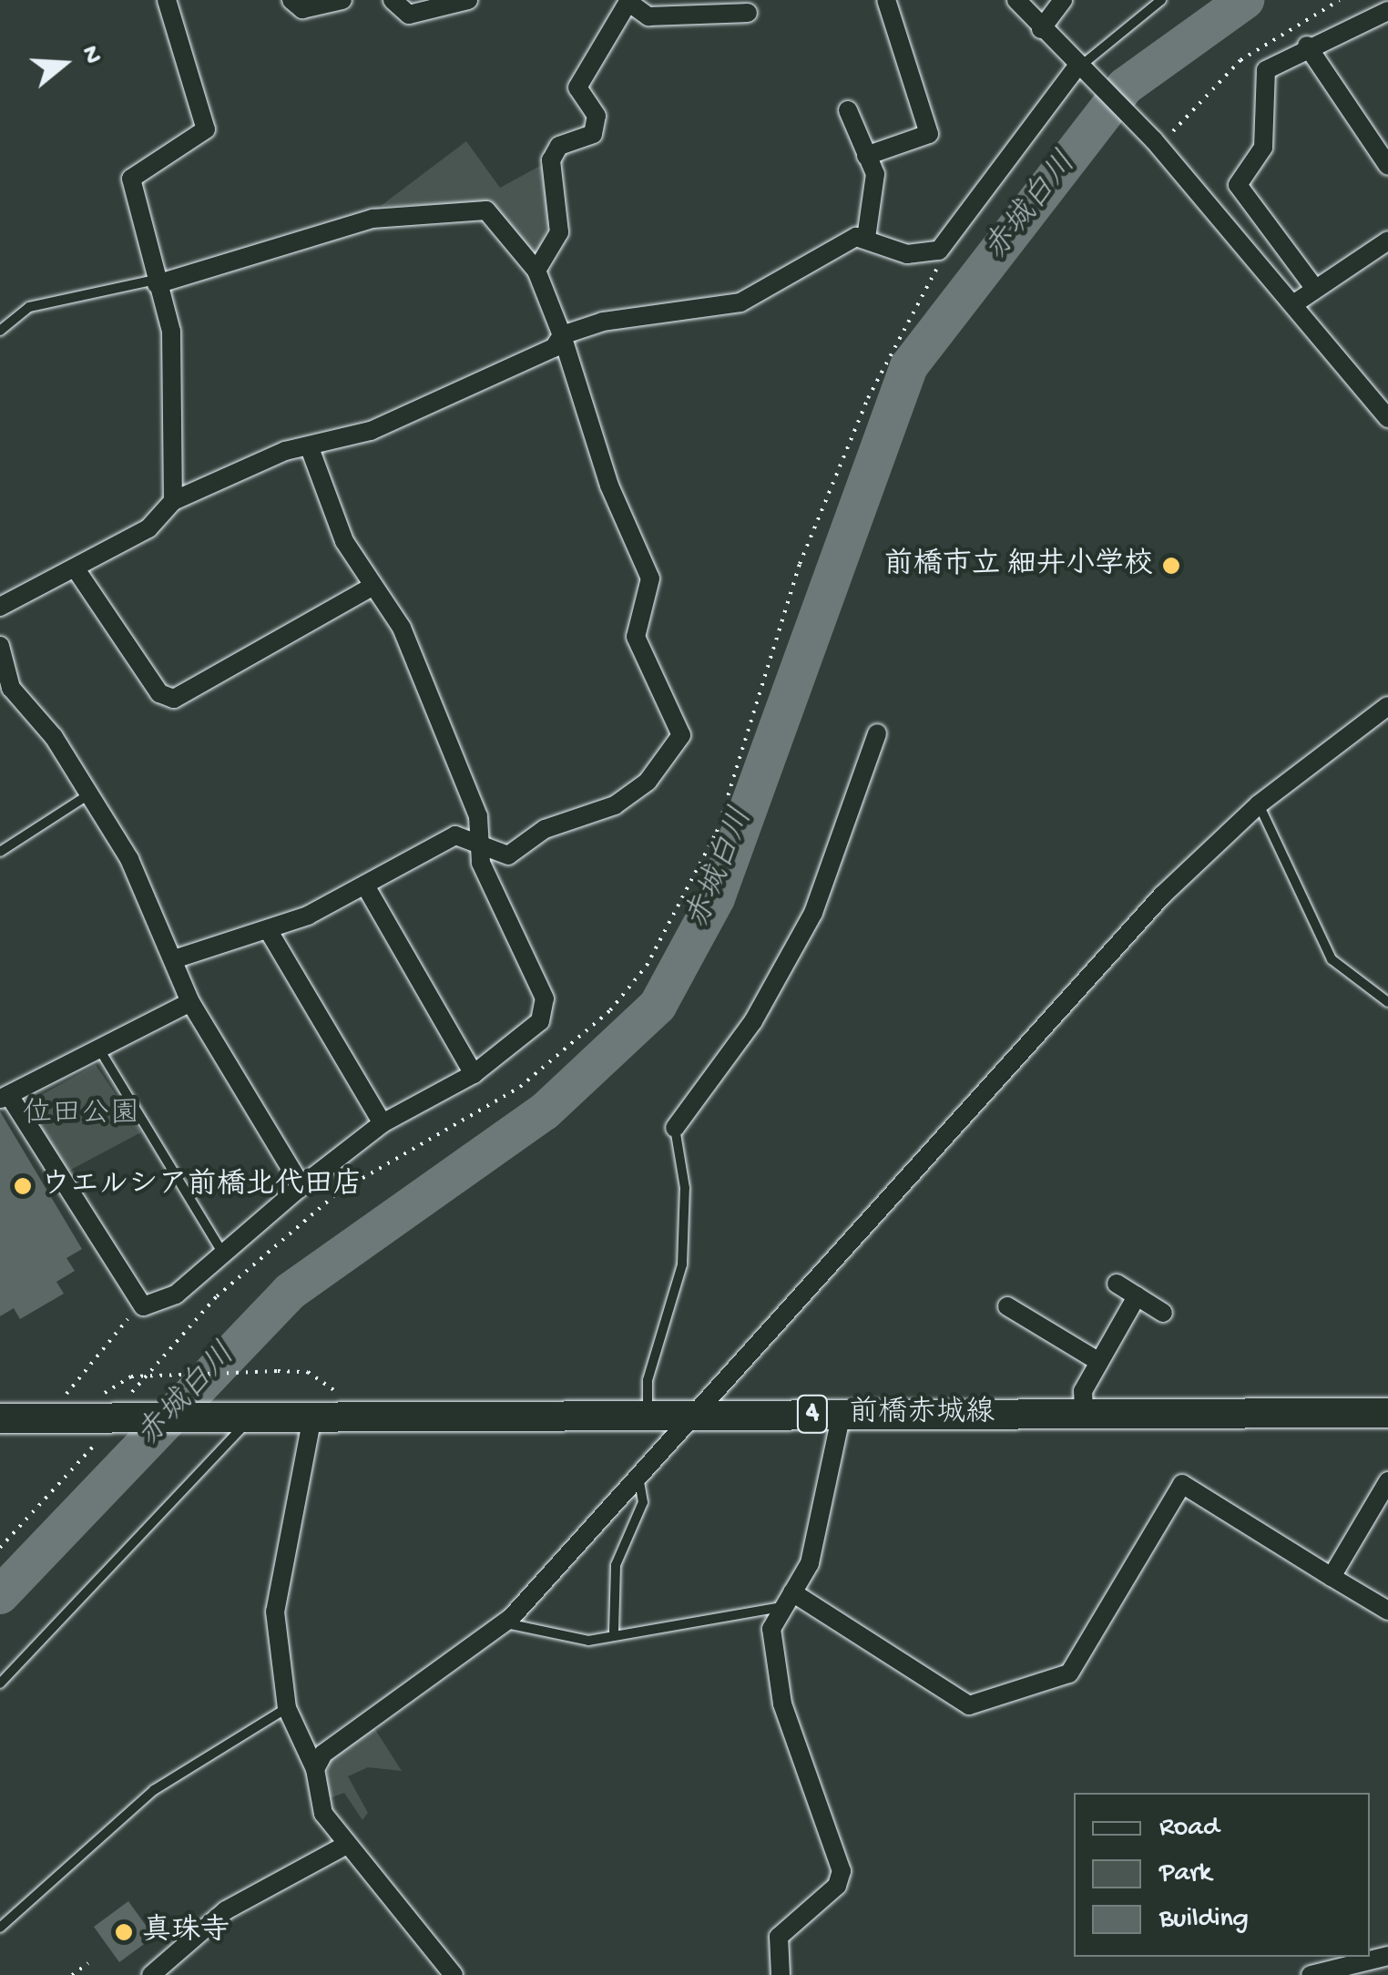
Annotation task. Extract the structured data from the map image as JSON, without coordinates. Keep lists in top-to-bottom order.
{
  "streets": {
    "main road": ["4", "前橋赤城線"]
  },
  "crossings": [
    ["4", "前橋赤城線"]
  ],
  "water": ["赤城白川"],
  "parks": ["位田公園"],
  "places": ["前橋市立 細井小学校", "ウエルシア前橋北代田店", "真珠寺"],
  "legend": ["Road", "Park", "Building"],
  "north": "right"
}
